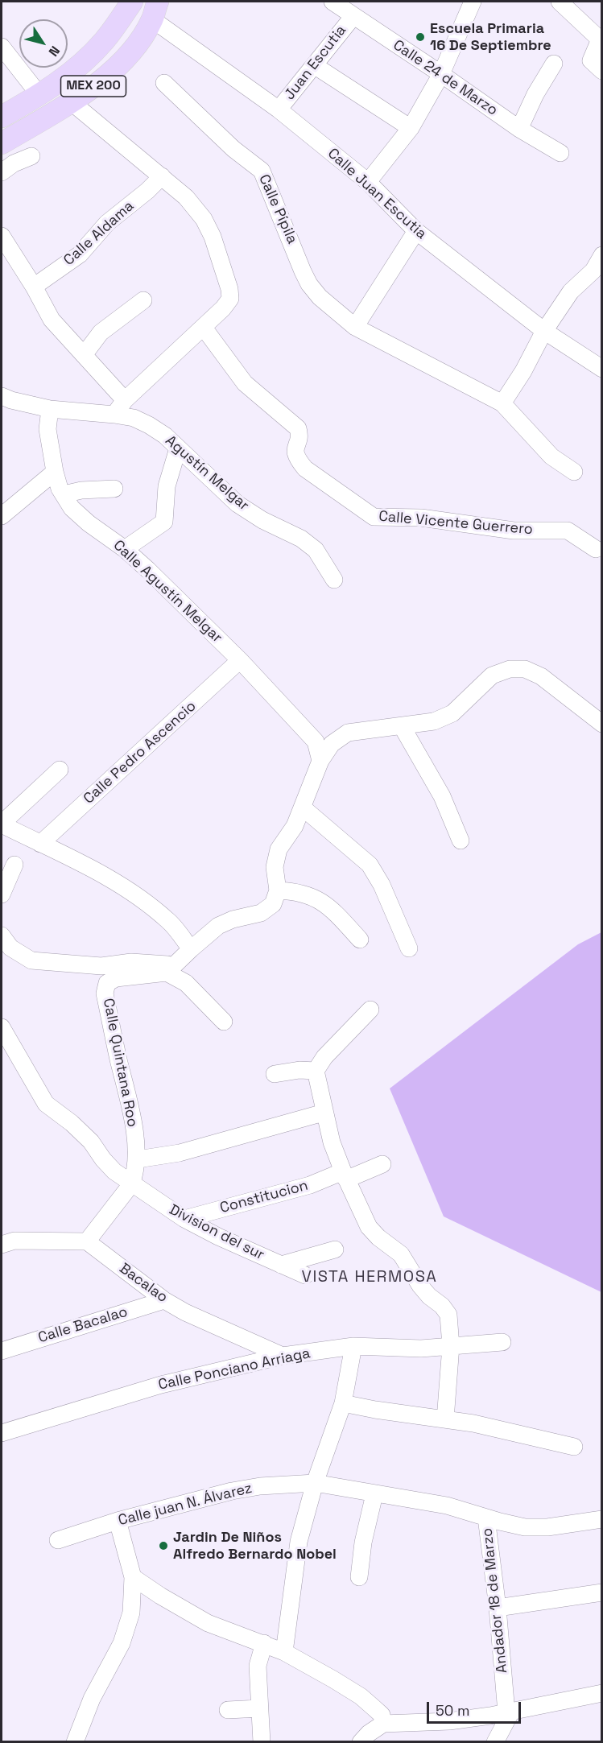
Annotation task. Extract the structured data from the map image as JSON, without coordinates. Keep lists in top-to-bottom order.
{
  "streets": {
    "main road": ["MEX 200"],
    "street": [
      "Juan Escutia",
      "Calle 24 de Marzo",
      "Calle Juan Escutia",
      "Calle Pípila",
      "Calle Aldama",
      "Agustín Melgar",
      "Calle Vicente Guerrero",
      "Calle Agustín Melgar",
      "Calle Pedro Ascencio",
      "Calle Quintana Roo",
      "Constitucion",
      "Division del sur",
      "Bacalao",
      "Calle Bacalao",
      "Calle Ponciano Arriaga",
      "Calle juan N. Álvarez",
      "Andador 18 de Marzo"
    ]
  },
  "crossings": [
    ["Juan Escutia", "Calle 24 de Marzo"],
    ["Juan Escutia", "Calle Juan Escutia"],
    ["MEX 200", "Calle Juan Escutia"],
    ["Calle Agustín Melgar", "Calle Pedro Ascencio"],
    ["Calle Quintana Roo", "Division del sur"],
    ["Calle Quintana Roo", "Bacalao"],
    ["Constitucion", "Division del sur"],
    ["Bacalao", "Calle Bacalao"],
    ["Bacalao", "Calle Ponciano Arriaga"],
    ["Calle juan N. Álvarez", "Andador 18 de Marzo"]
  ],
  "districts": ["VISTA HERMOSA"],
  "places": ["Escuela Primaria 16 De Septiembre", "Jardin De Niños Alfredo Bernardo Nobel"],
  "scale_bar": "50 m",
  "north": "bottom right"
}
